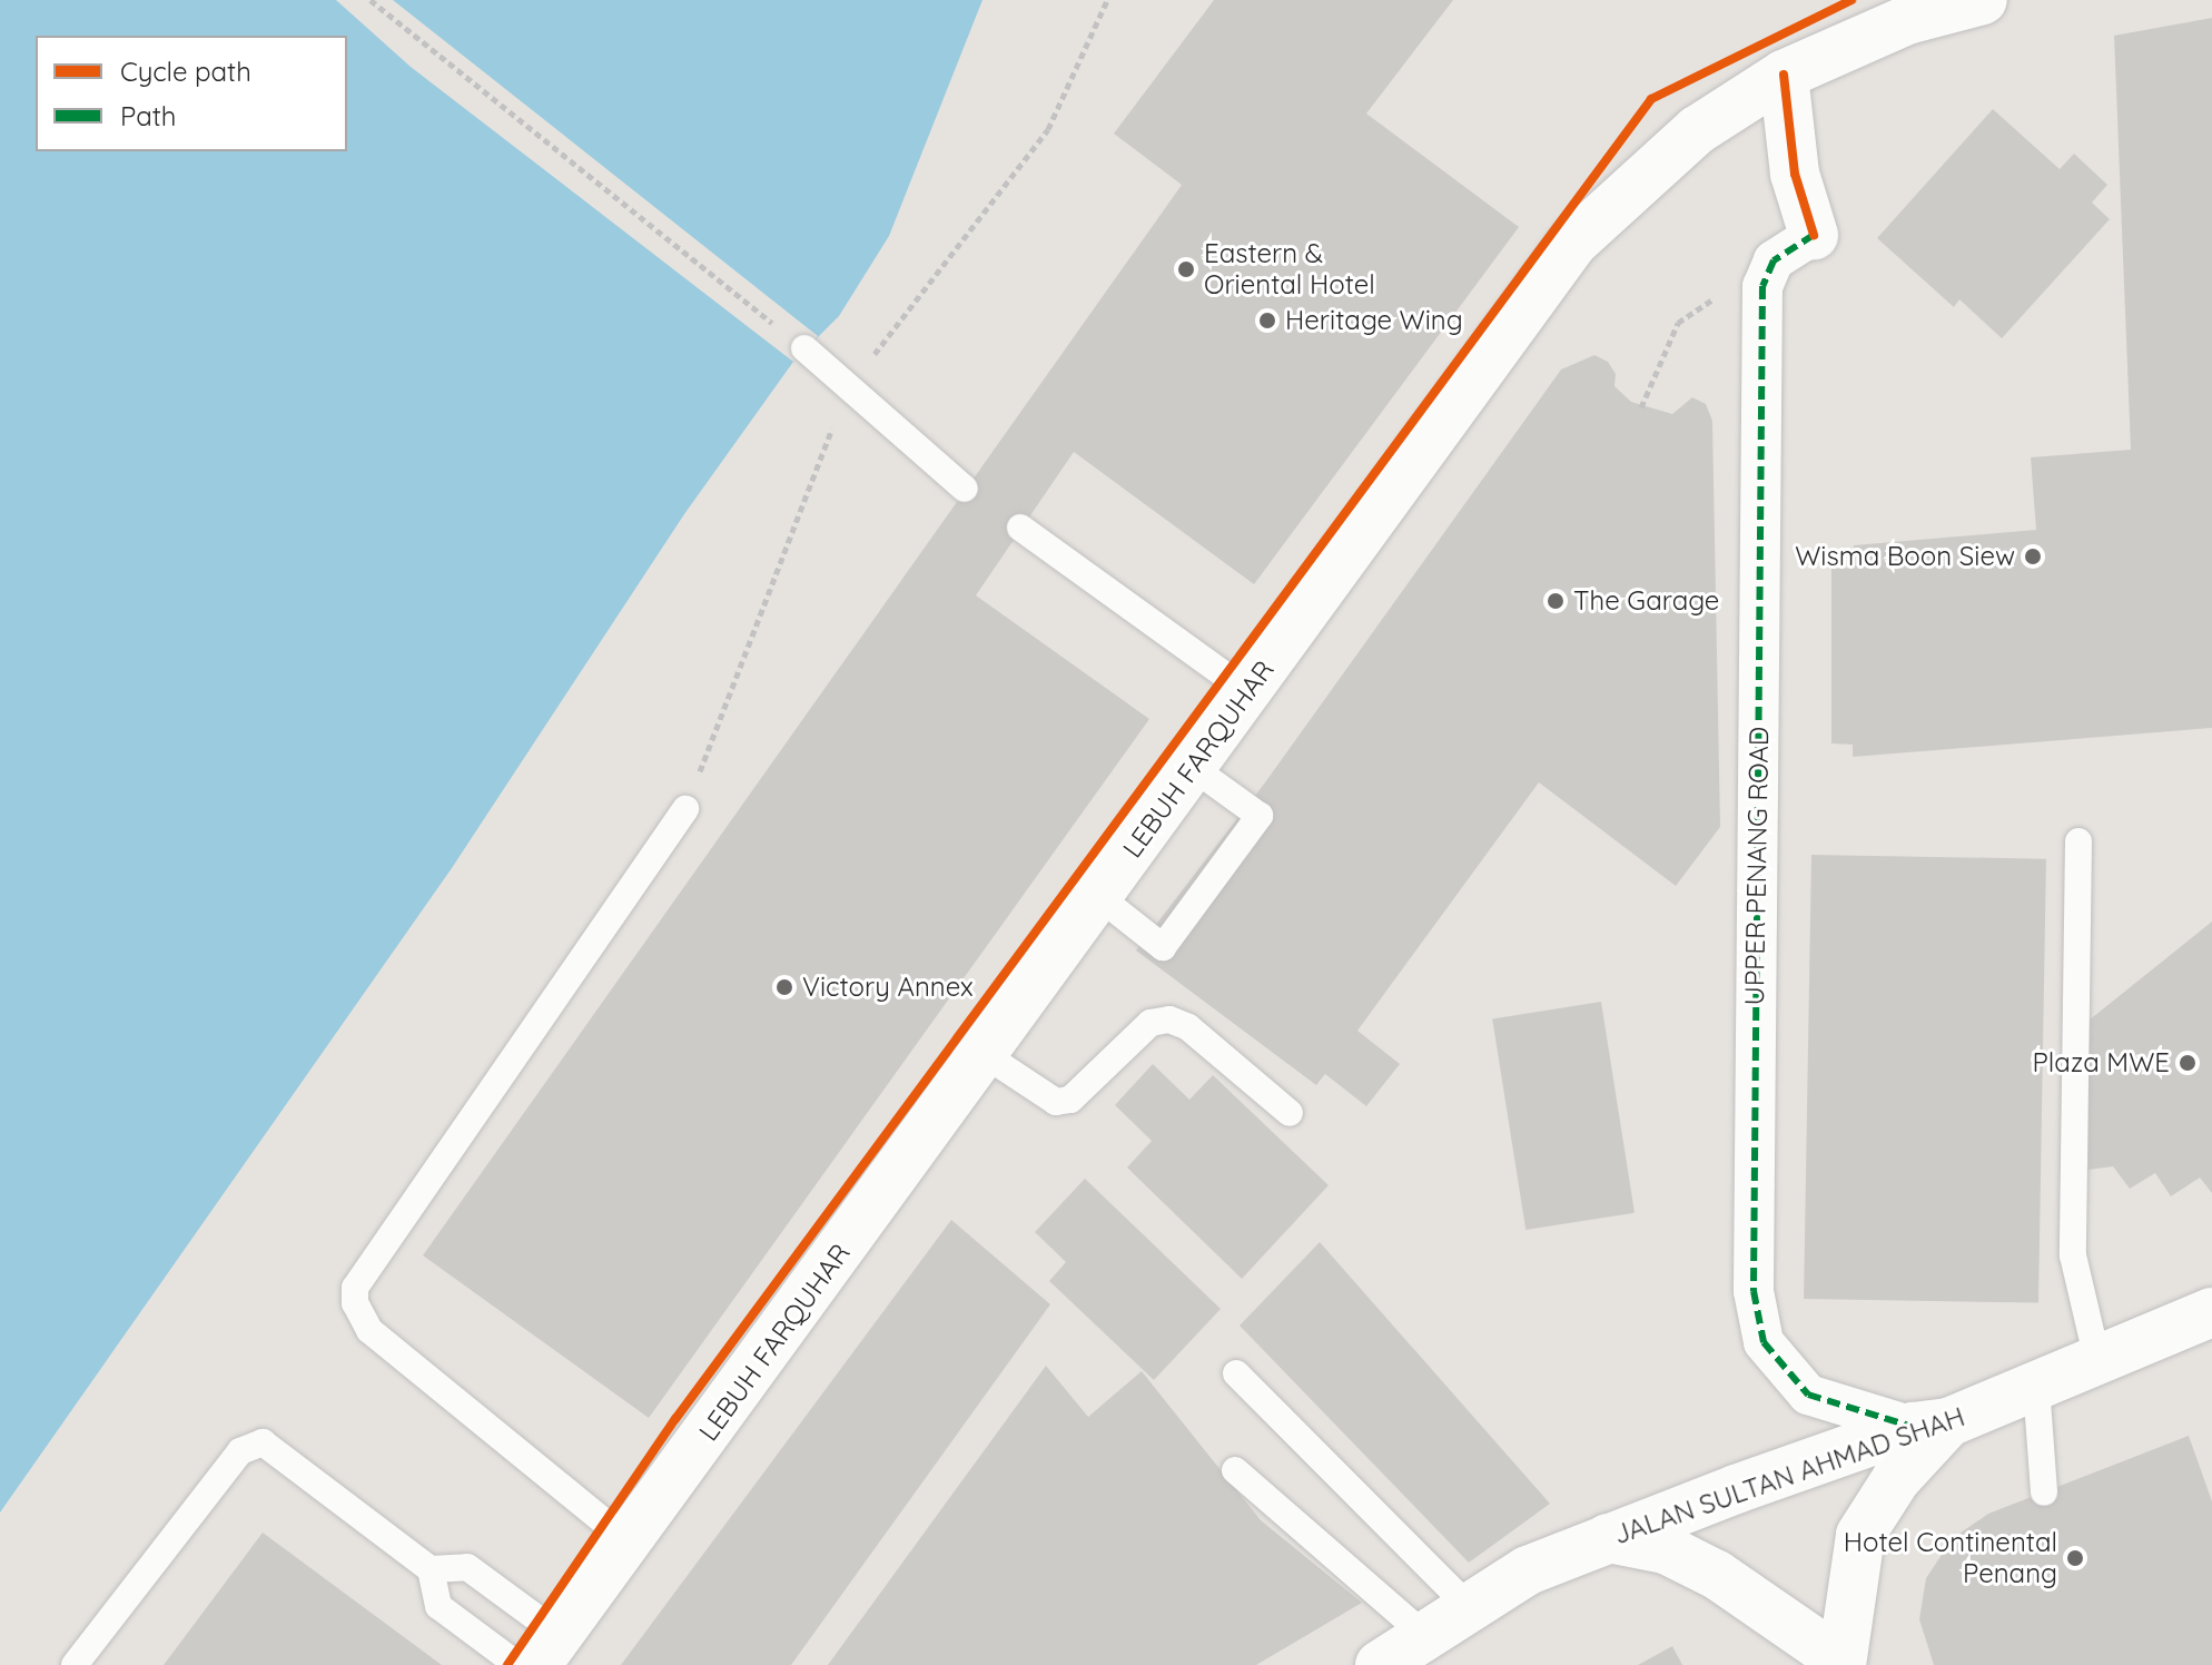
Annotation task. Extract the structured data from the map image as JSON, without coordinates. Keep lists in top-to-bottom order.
{
  "streets": {
    "main road": ["LEBUH FARQUHAR", "JALAN SULTAN AHMAD SHAH"],
    "street": ["UPPER PENANG ROAD"]
  },
  "crossings": [
    ["UPPER PENANG ROAD", "JALAN SULTAN AHMAD SHAH"]
  ],
  "places": [
    "Eastern & Oriental Hotel",
    "Heritage Wing",
    "Wisma Boon Siew",
    "The Garage",
    "Victory Annex",
    "Plaza MWE",
    "Hotel Continental Penang"
  ],
  "legend": ["Cycle path", "Path"]
}
